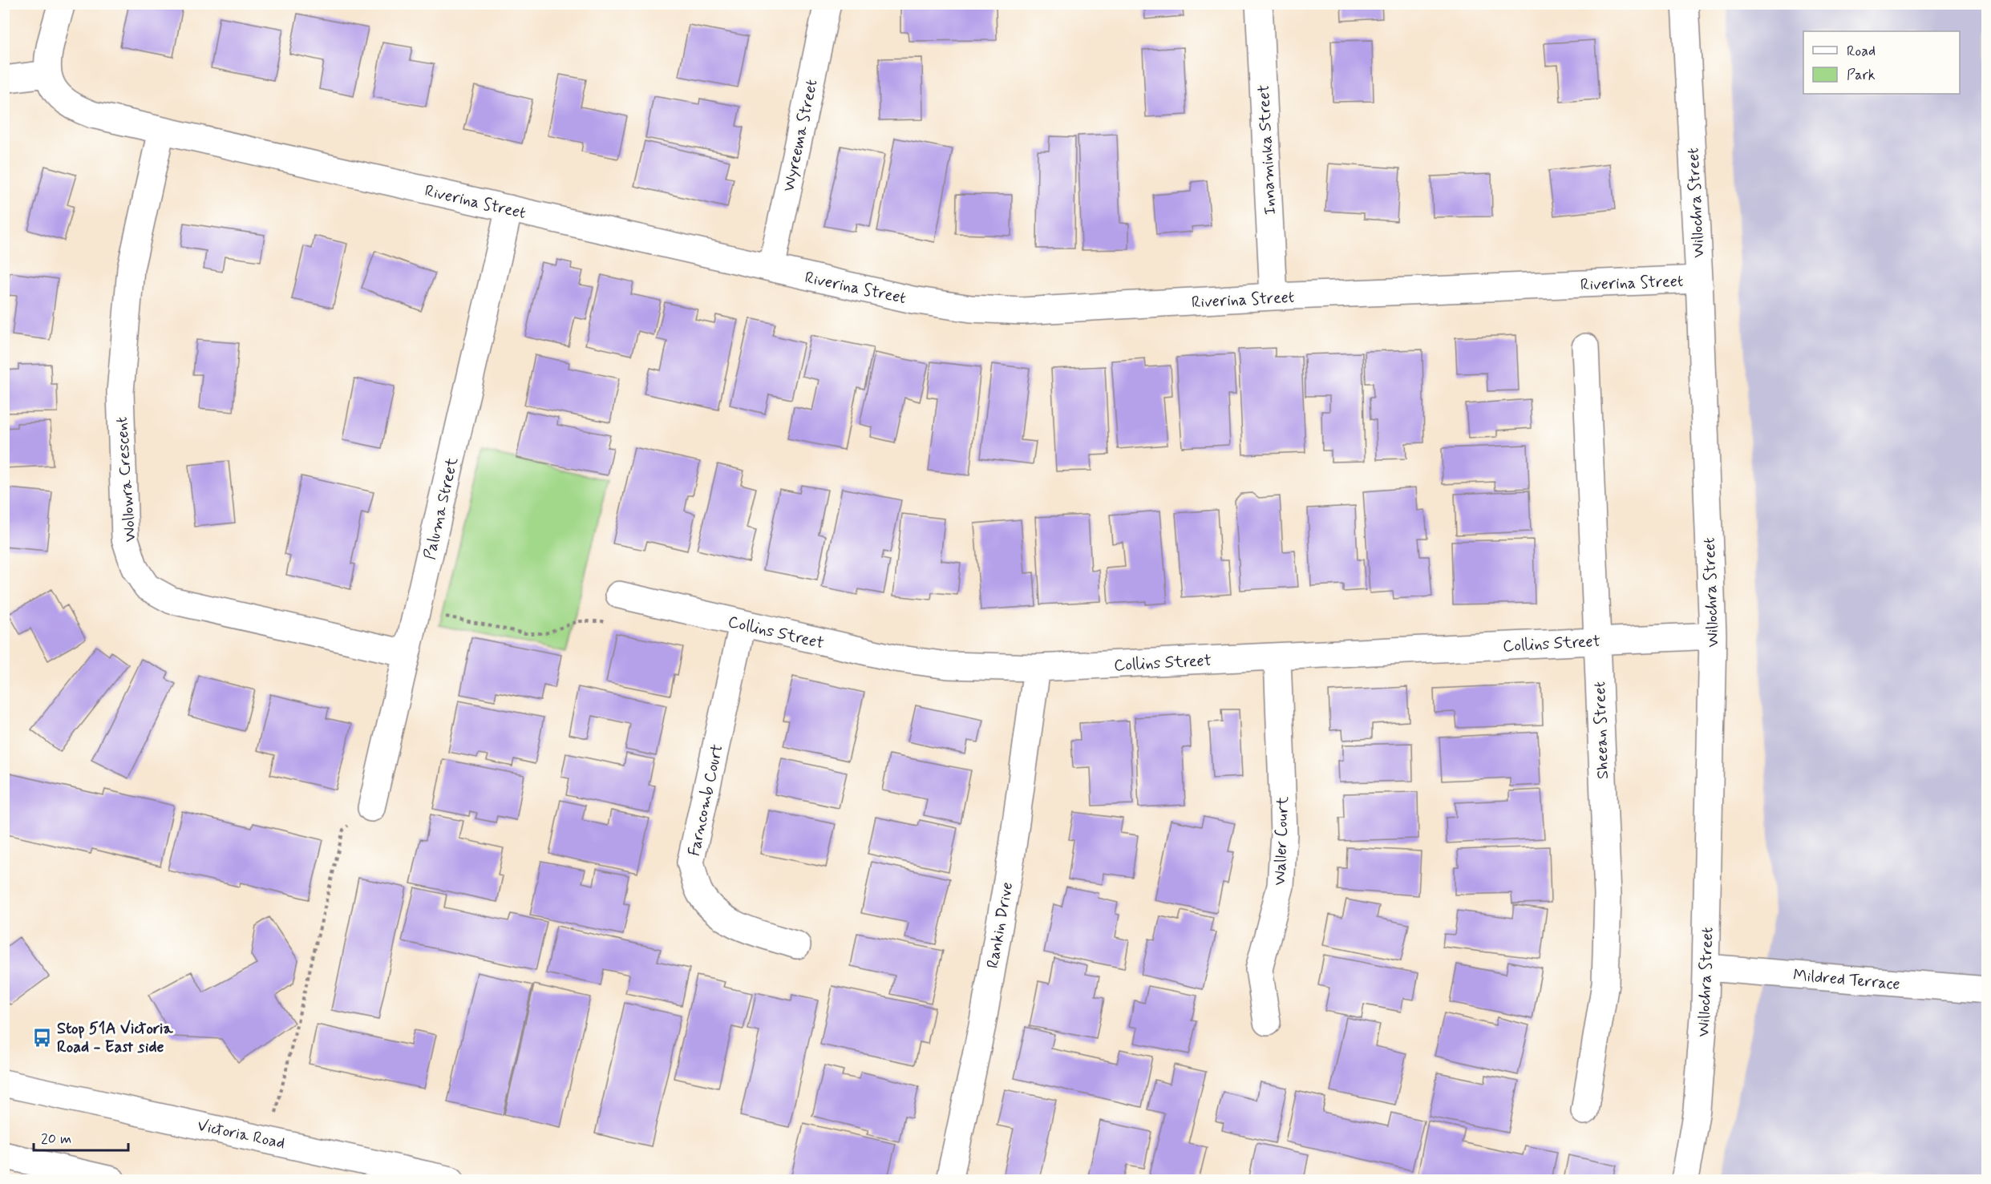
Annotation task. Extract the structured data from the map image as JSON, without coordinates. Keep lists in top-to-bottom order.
{
  "streets": {
    "main road": [
      "Wyreema Street",
      "Innaminka Street",
      "Riverina Street",
      "Willochra Street",
      "Wollowra Crescent",
      "Paluma Street",
      "Collins Street",
      "Sheean Street",
      "Farncomb Court",
      "Waller Court",
      "Rankin Drive",
      "Mildred Terrace",
      "Victoria Road"
    ]
  },
  "crossings": [
    ["Wyreema Street", "Riverina Street"],
    ["Innaminka Street", "Riverina Street"],
    ["Riverina Street", "Willochra Street"],
    ["Riverina Street", "Wollowra Crescent"],
    ["Riverina Street", "Paluma Street"],
    ["Willochra Street", "Collins Street"],
    ["Willochra Street", "Mildred Terrace"],
    ["Wollowra Crescent", "Paluma Street"],
    ["Collins Street", "Sheean Street"],
    ["Collins Street", "Farncomb Court"],
    ["Collins Street", "Waller Court"],
    ["Collins Street", "Rankin Drive"]
  ],
  "places": {
    "bus stop": ["Stop 51A Victoria Road - East side"]
  },
  "legend": ["Road", "Park"],
  "scale_bar": "20 m"
}
